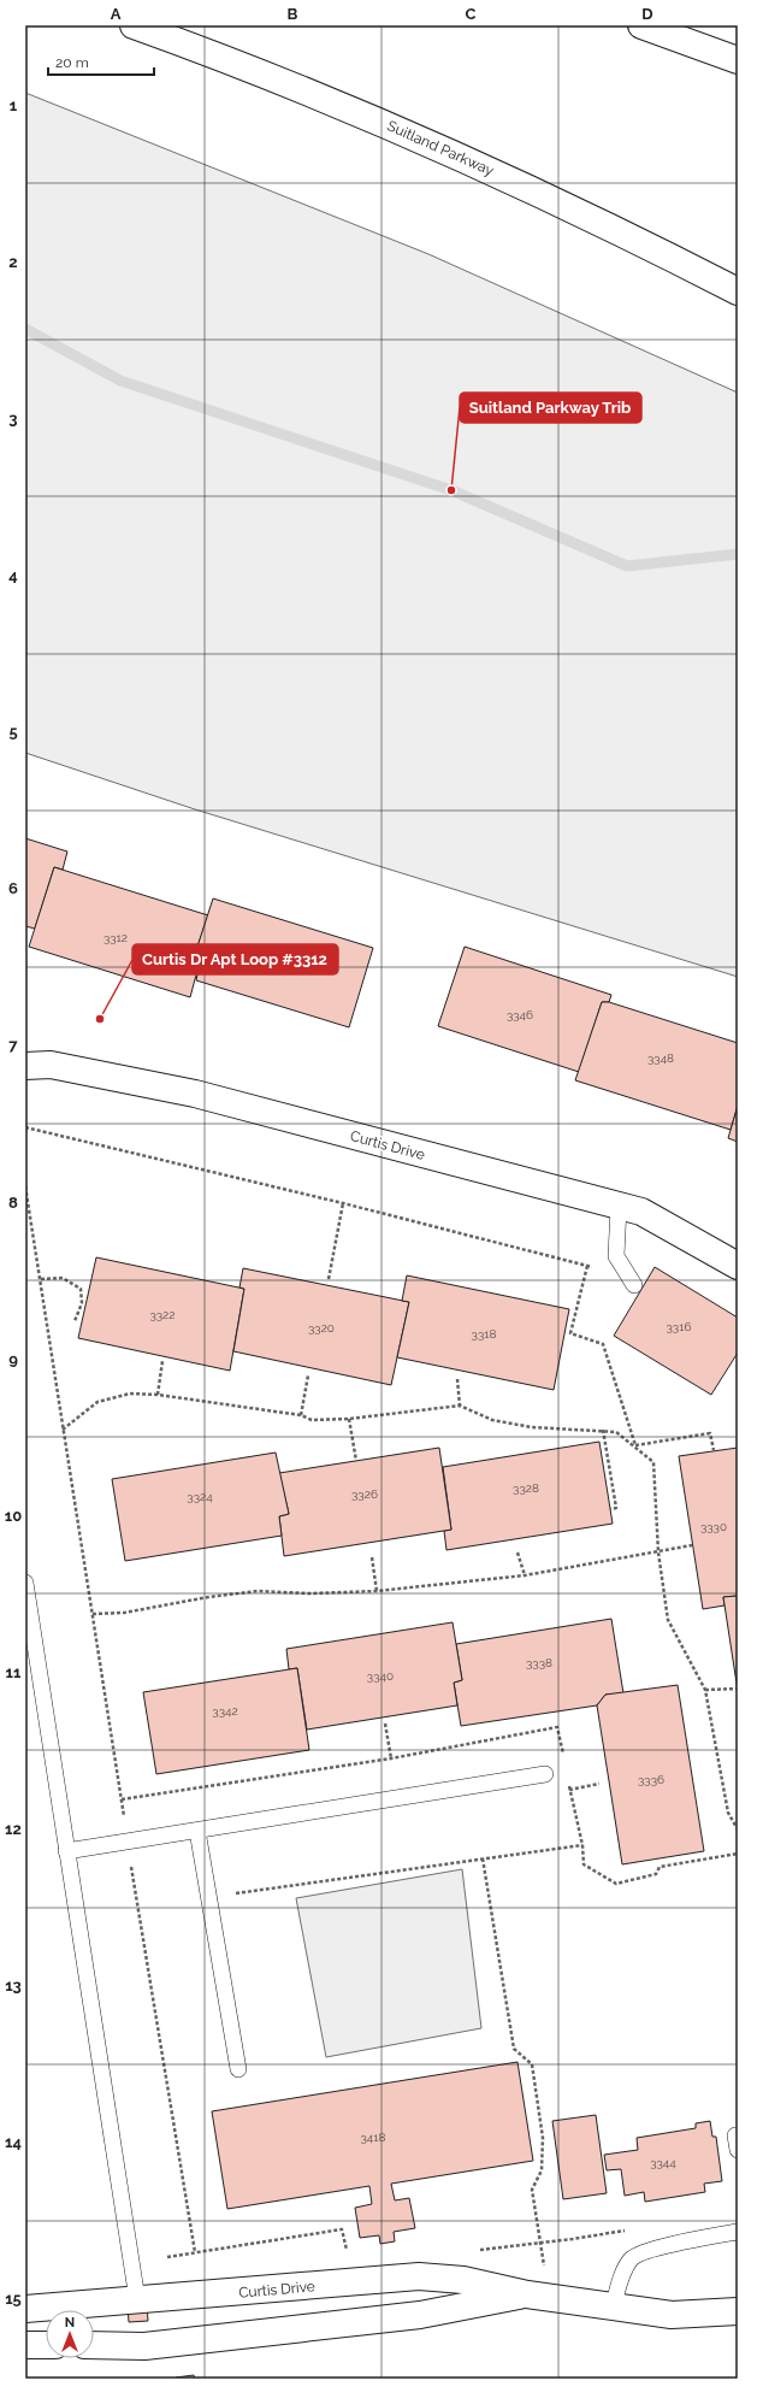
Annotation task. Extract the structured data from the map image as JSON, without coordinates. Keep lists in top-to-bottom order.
{
  "streets": {
    "main road": ["Suitland Parkway", "Curtis Drive"]
  },
  "places": ["Suitland Parkway Trib", "Curtis Dr Apt Loop #3312"],
  "house_numbers": [
    "3312",
    "3346",
    "3348",
    "3322",
    "3316",
    "3320",
    "3318",
    "3328",
    "3326",
    "3324",
    "3330",
    "3338",
    "3340",
    "3342",
    "3336",
    "3418",
    "3344"
  ],
  "scale_bar": "20 m",
  "north": "top",
  "grid": {
    "columns": [
      "A",
      "B",
      "C",
      "D"
    ],
    "rows": [
      "1",
      "2",
      "3",
      "4",
      "5",
      "6",
      "7",
      "8",
      "9",
      "10",
      "11",
      "12",
      "13",
      "14",
      "15"
    ]
  }
}
